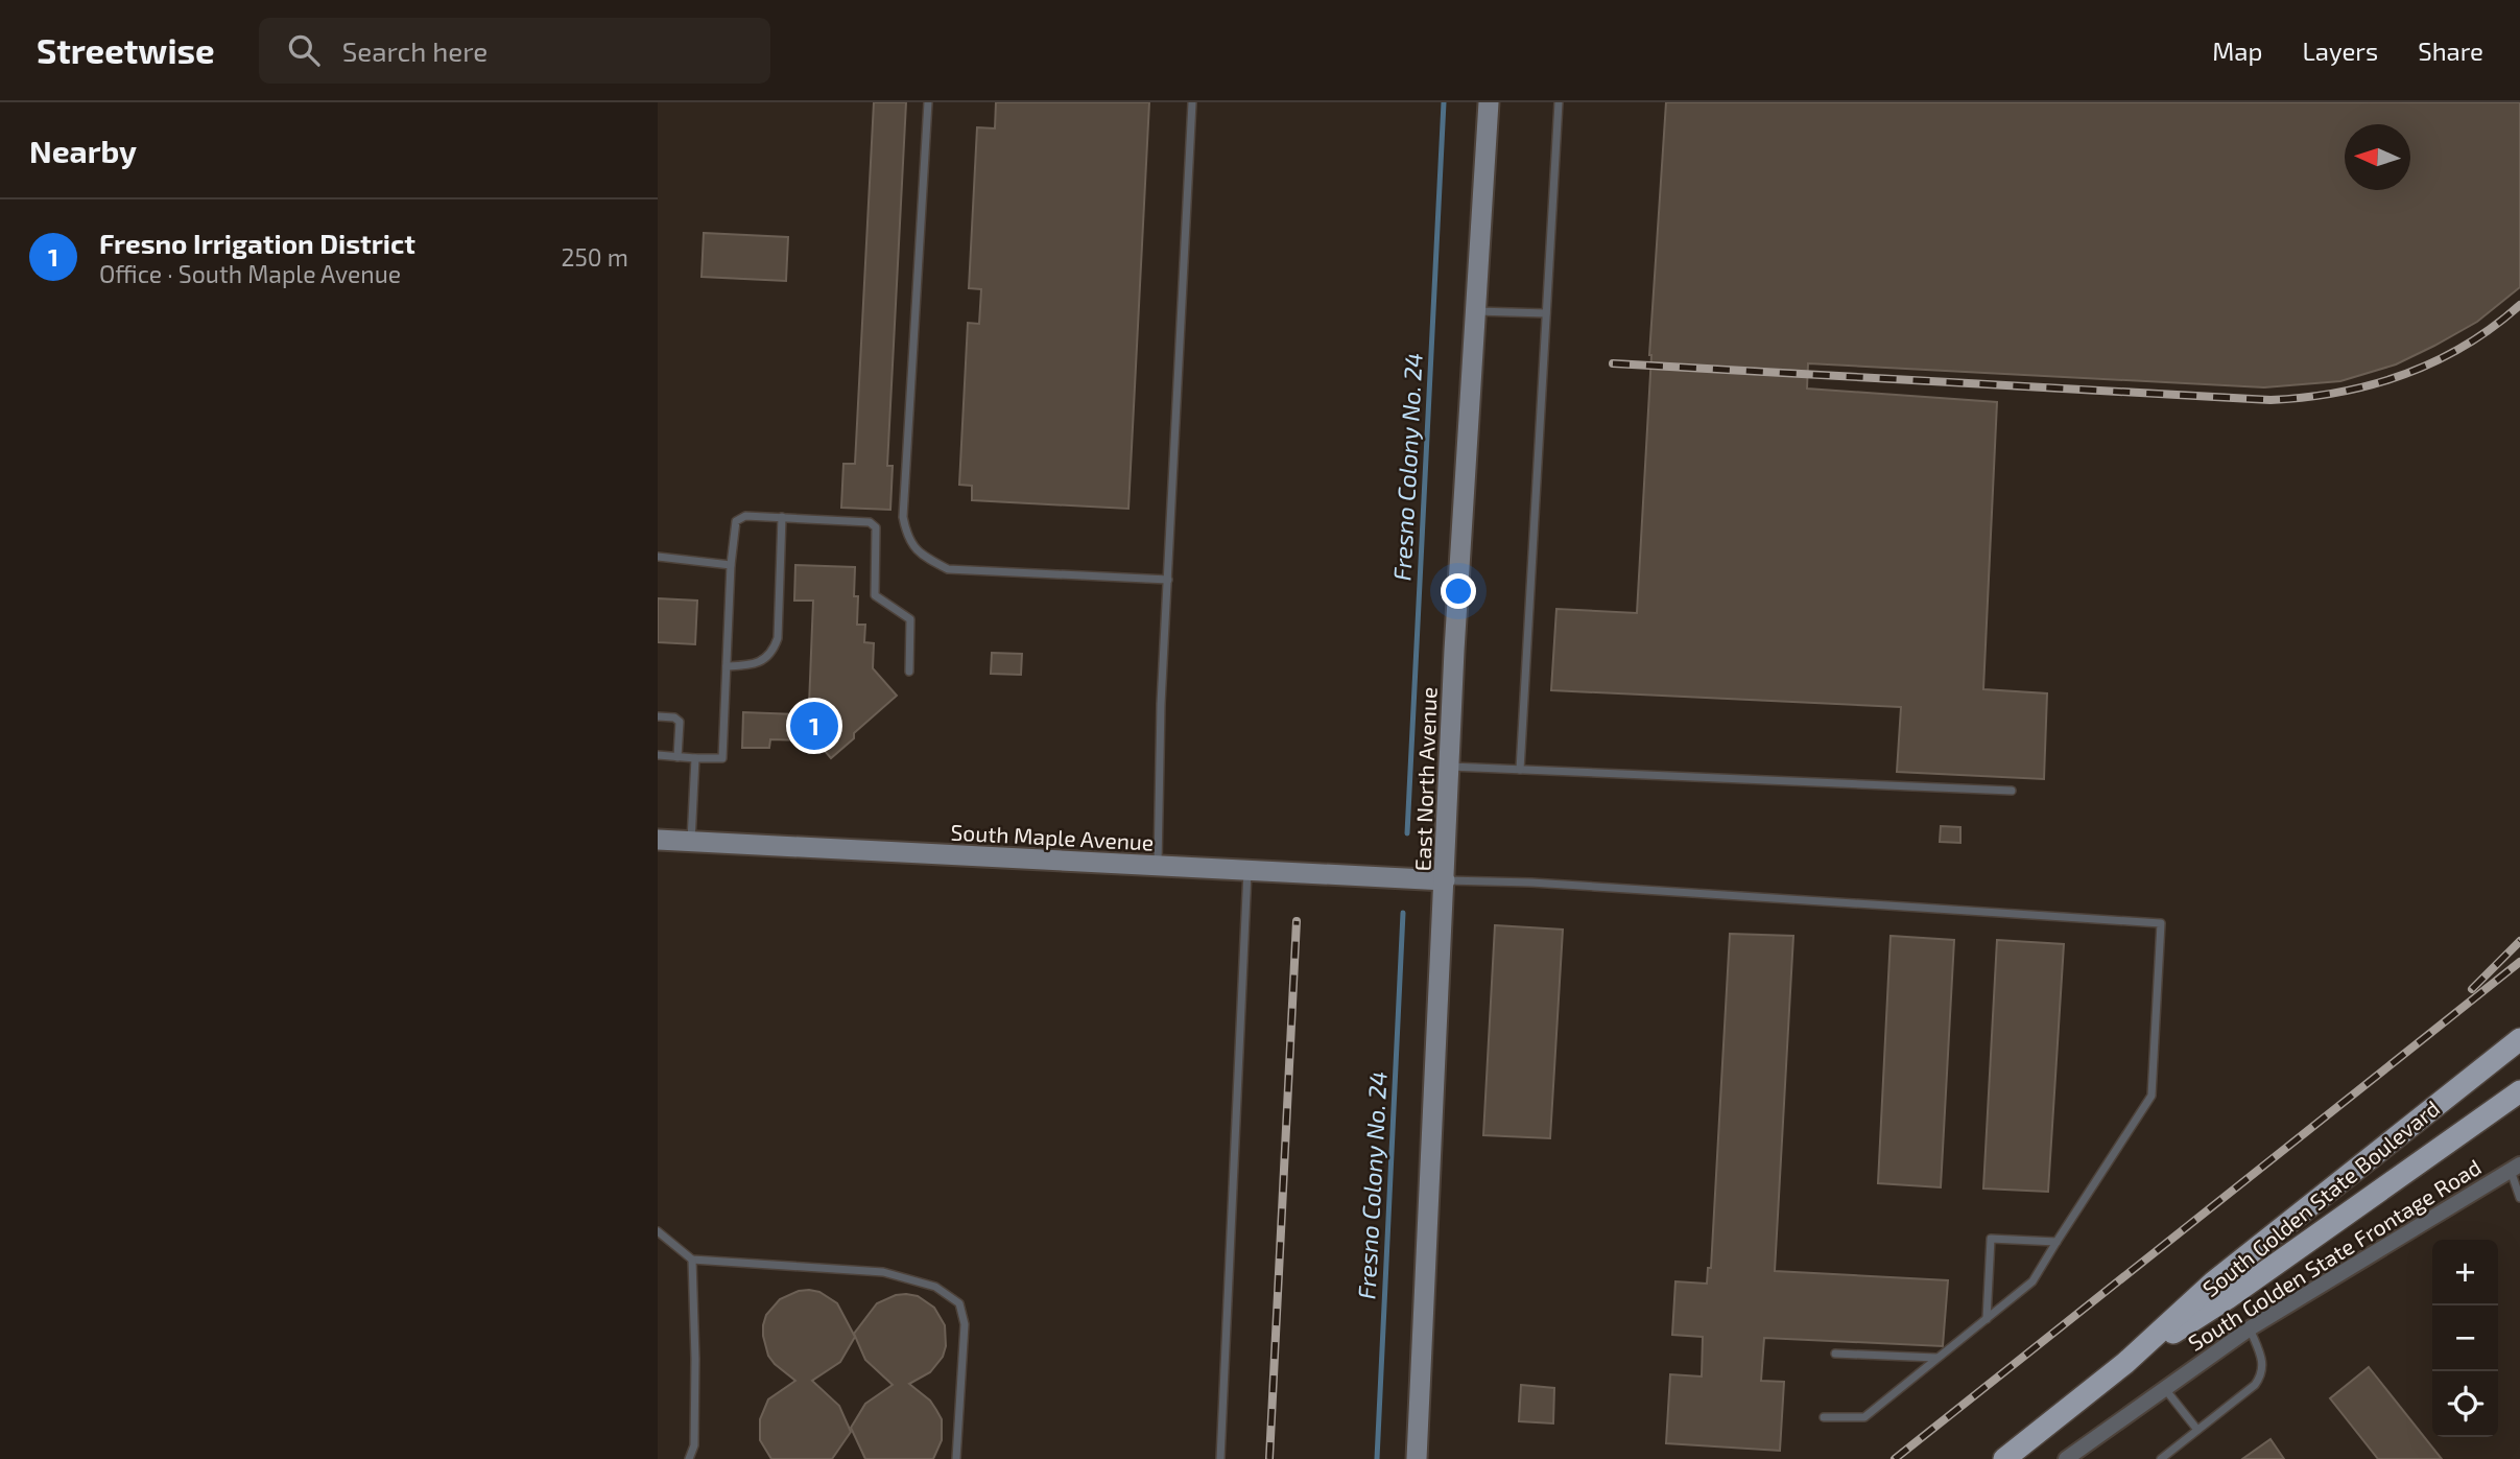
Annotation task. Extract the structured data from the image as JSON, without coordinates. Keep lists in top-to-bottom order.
{
  "streets": {
    "main road": ["South Golden State Boulevard"],
    "street": ["East North Avenue", "South Maple Avenue", "South Golden State Frontage Road"]
  },
  "crossings": [
    ["East North Avenue", "South Maple Avenue"]
  ],
  "water": ["Fresno Colony No. 24"],
  "north": "left",
  "page": {
    "header": "Streetwise",
    "search": "Search here",
    "nav": ["Map", "Layers", "Share"],
    "heading": "Nearby",
    "list": [
      {
        "mark": "1",
        "name": "Fresno Irrigation District",
        "note": "Office · South Maple Avenue",
        "value": "250 m"
      }
    ],
    "pins": "1",
    "map_buttons": ["+", "−"]
  }
}
